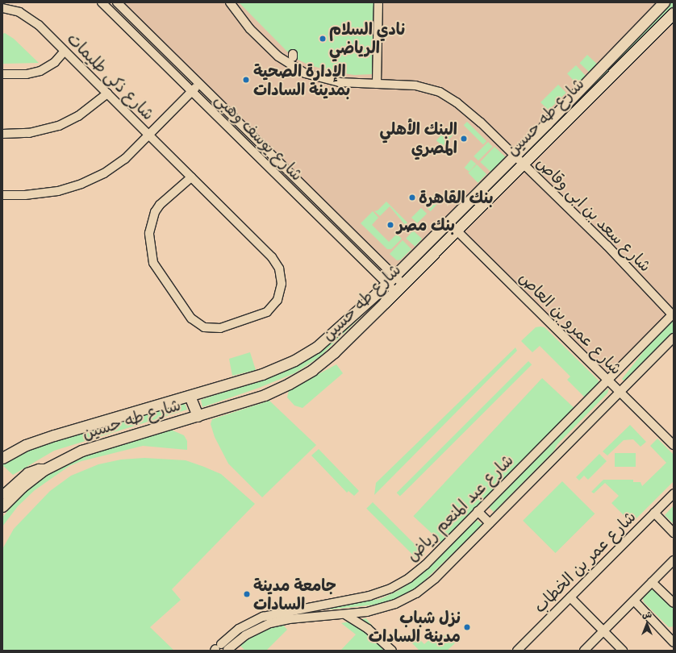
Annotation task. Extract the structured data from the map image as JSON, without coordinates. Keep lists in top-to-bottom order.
{
  "streets": {
    "main road": ["شارع طه حسين"],
    "street": [
      "شارع ذكى طليمات",
      "شارع يوسف وهبى",
      "شارع سعد بن ابى وقاص",
      "شارع عمرو بن العاص",
      "شارع عبد المنعم رياض",
      "شارع عمر بن الخطاب"
    ]
  },
  "crossings": [
    ["شارع طه حسين", "شارع يوسف وهبى"],
    ["شارع طه حسين", "شارع سعد بن ابى وقاص"],
    ["شارع طه حسين", "شارع عمرو بن العاص"],
    ["شارع سعد بن ابى وقاص", "شارع عبد المنعم رياض"],
    ["شارع عمرو بن العاص", "شارع عبد المنعم رياض"]
  ],
  "places": [
    "نادي السلام الرياضي",
    "الإدارة الصحية بمدينة السادات",
    "البنك الأهلي المصري",
    "بنك القاهرة",
    "بنك مصر",
    "جامعة مدينة السادات",
    "نزل شباب مدينة السادات"
  ],
  "north": "top"
}
